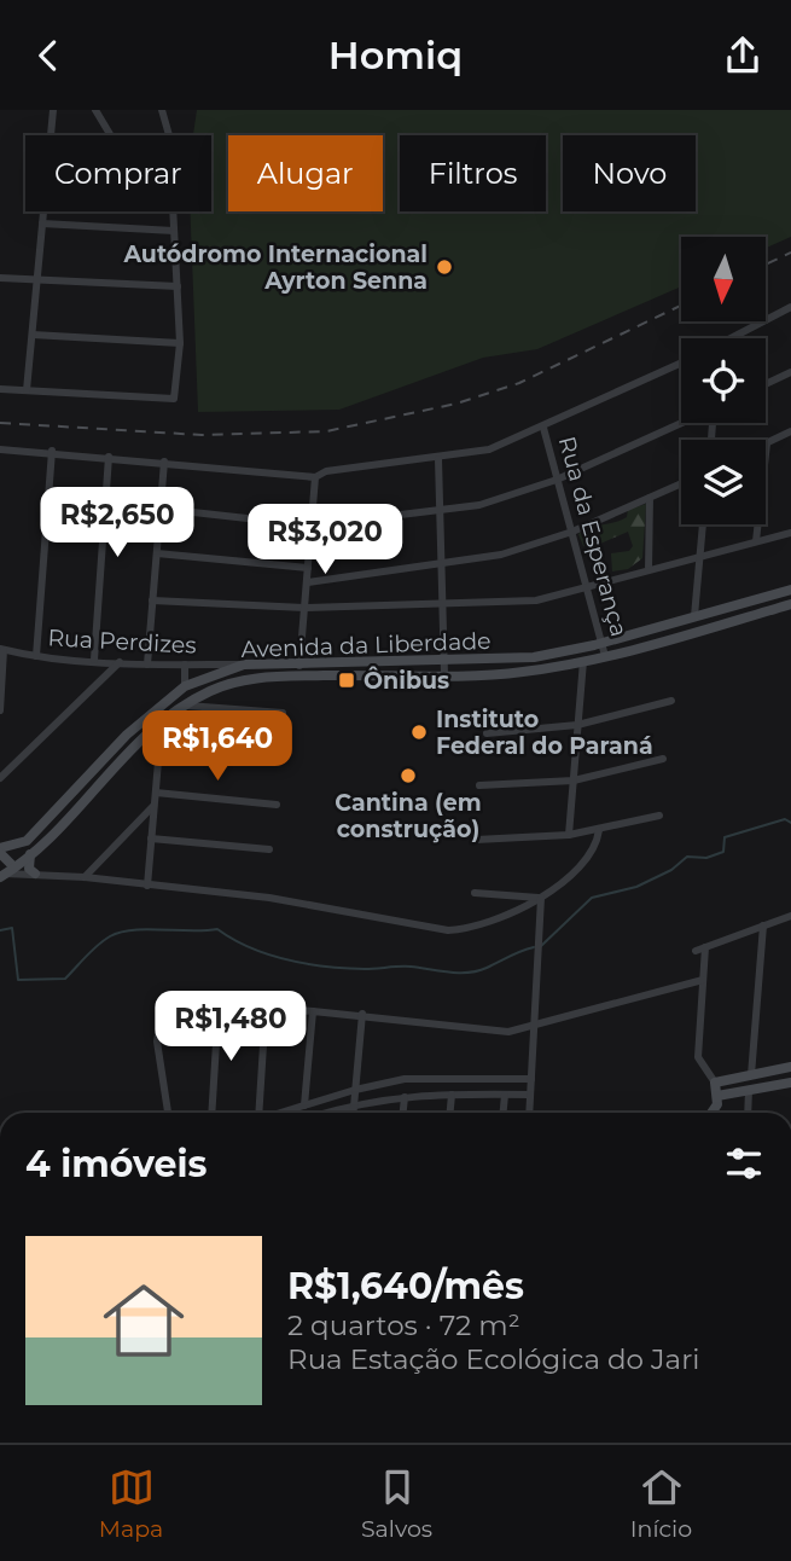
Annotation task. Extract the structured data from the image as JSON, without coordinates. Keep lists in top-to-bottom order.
{
  "streets": {
    "street": ["Rua da Esperança", "Rua Perdizes", "Avenida da Liberdade"]
  },
  "crossings": [
    ["Rua da Esperança", "Avenida da Liberdade"],
    ["Rua Perdizes", "Avenida da Liberdade"]
  ],
  "places": {
    "other": ["Autódromo Internacional Ayrton Senna", "Instituto Federal do Paraná", "Cantina (em construção)"],
    "transit": ["Ônibus"]
  },
  "north": "bottom",
  "page": {
    "header": "Homiq",
    "chip": [
      "Comprar",
      "Alugar",
      "Filtros",
      "Novo"
    ],
    "price": [
      "R$2,650",
      "R$3,020",
      "R$1,640",
      "R$1,480"
    ],
    "heading": "4 imóveis",
    "list": [
      {
        "name": "R$1,640/mês",
        "note": "2 quartos · 72 m² · Rua Estação Ecológica do Jari"
      }
    ],
    "tabs": ["Mapa", "Salvos", "Início"]
  }
}
